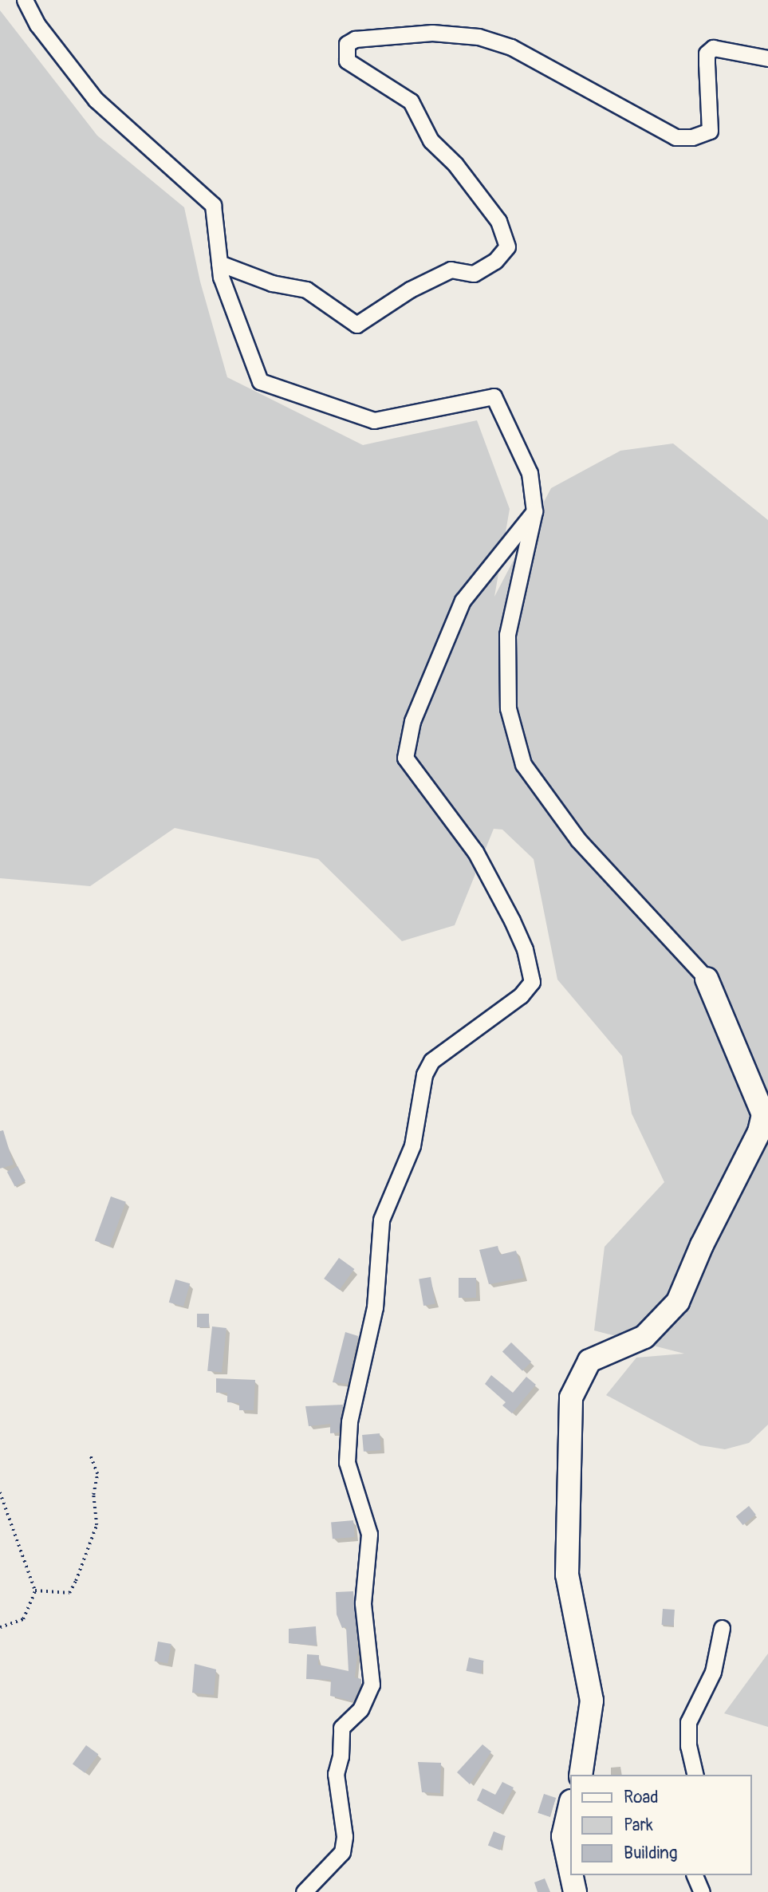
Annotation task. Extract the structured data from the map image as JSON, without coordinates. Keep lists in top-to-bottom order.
{
  "legend": ["Road", "Park", "Building"]
}
